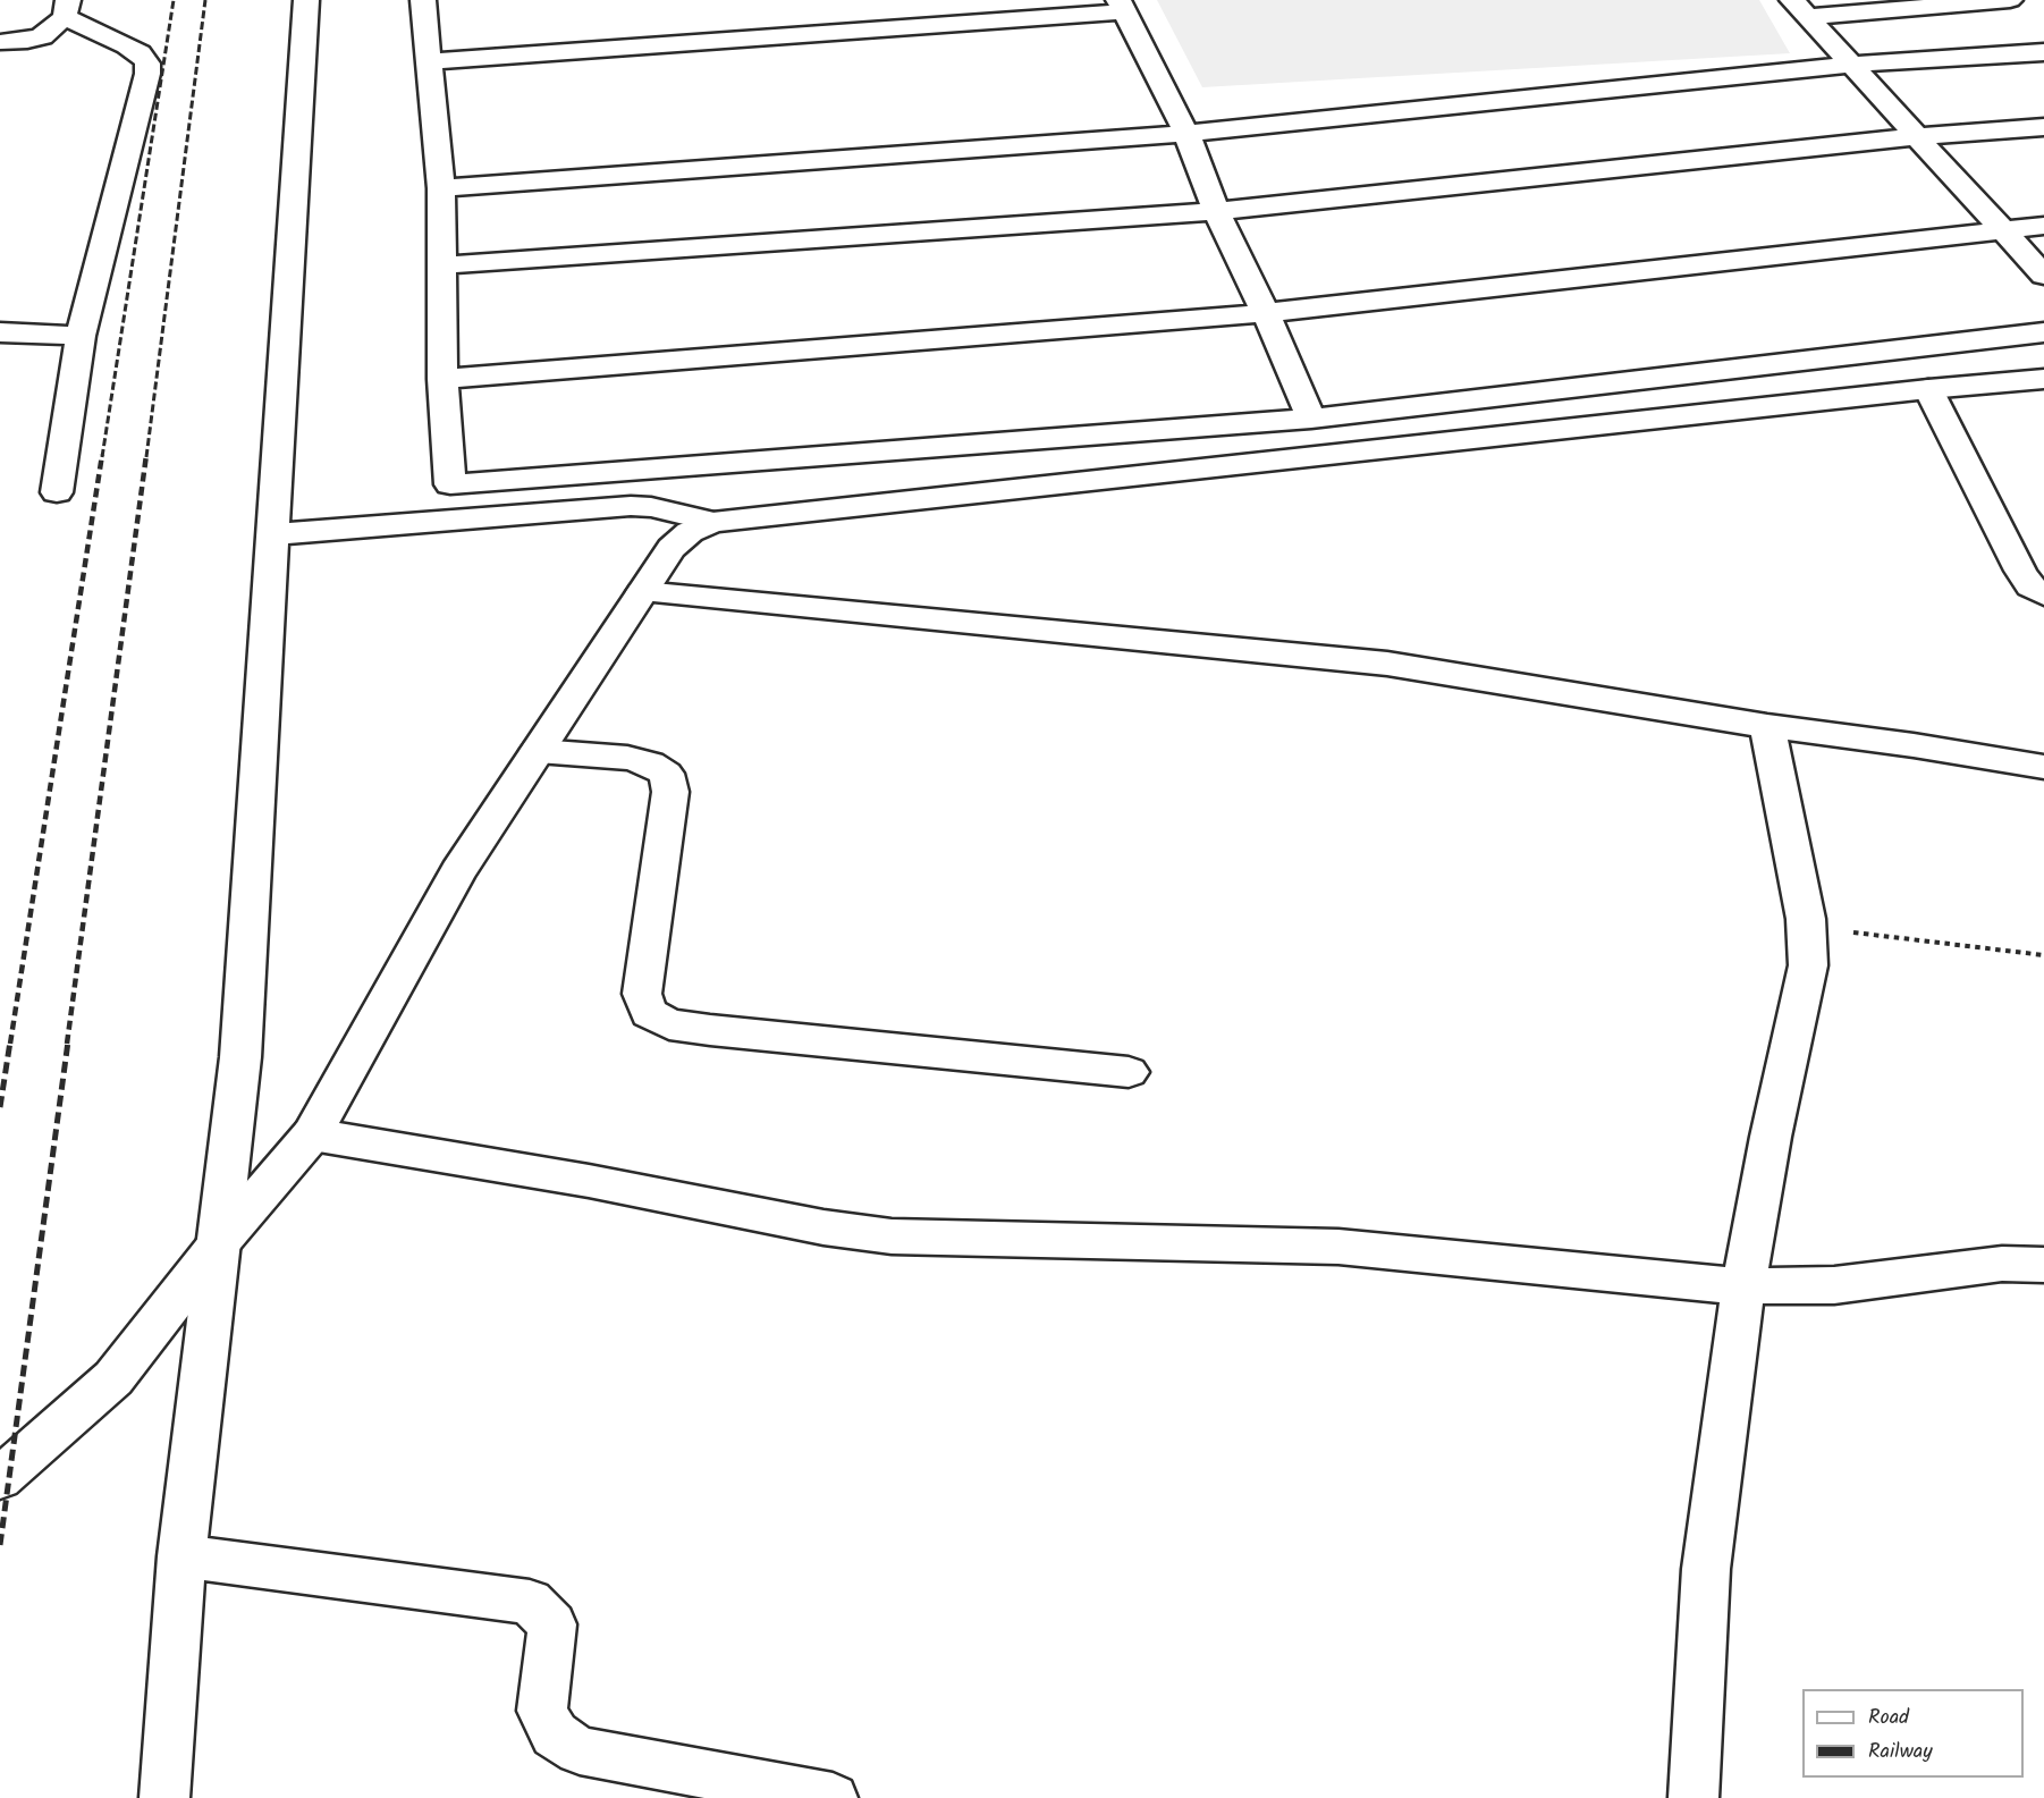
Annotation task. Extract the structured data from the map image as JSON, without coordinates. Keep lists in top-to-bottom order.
{
  "legend": ["Road", "Railway"]
}
